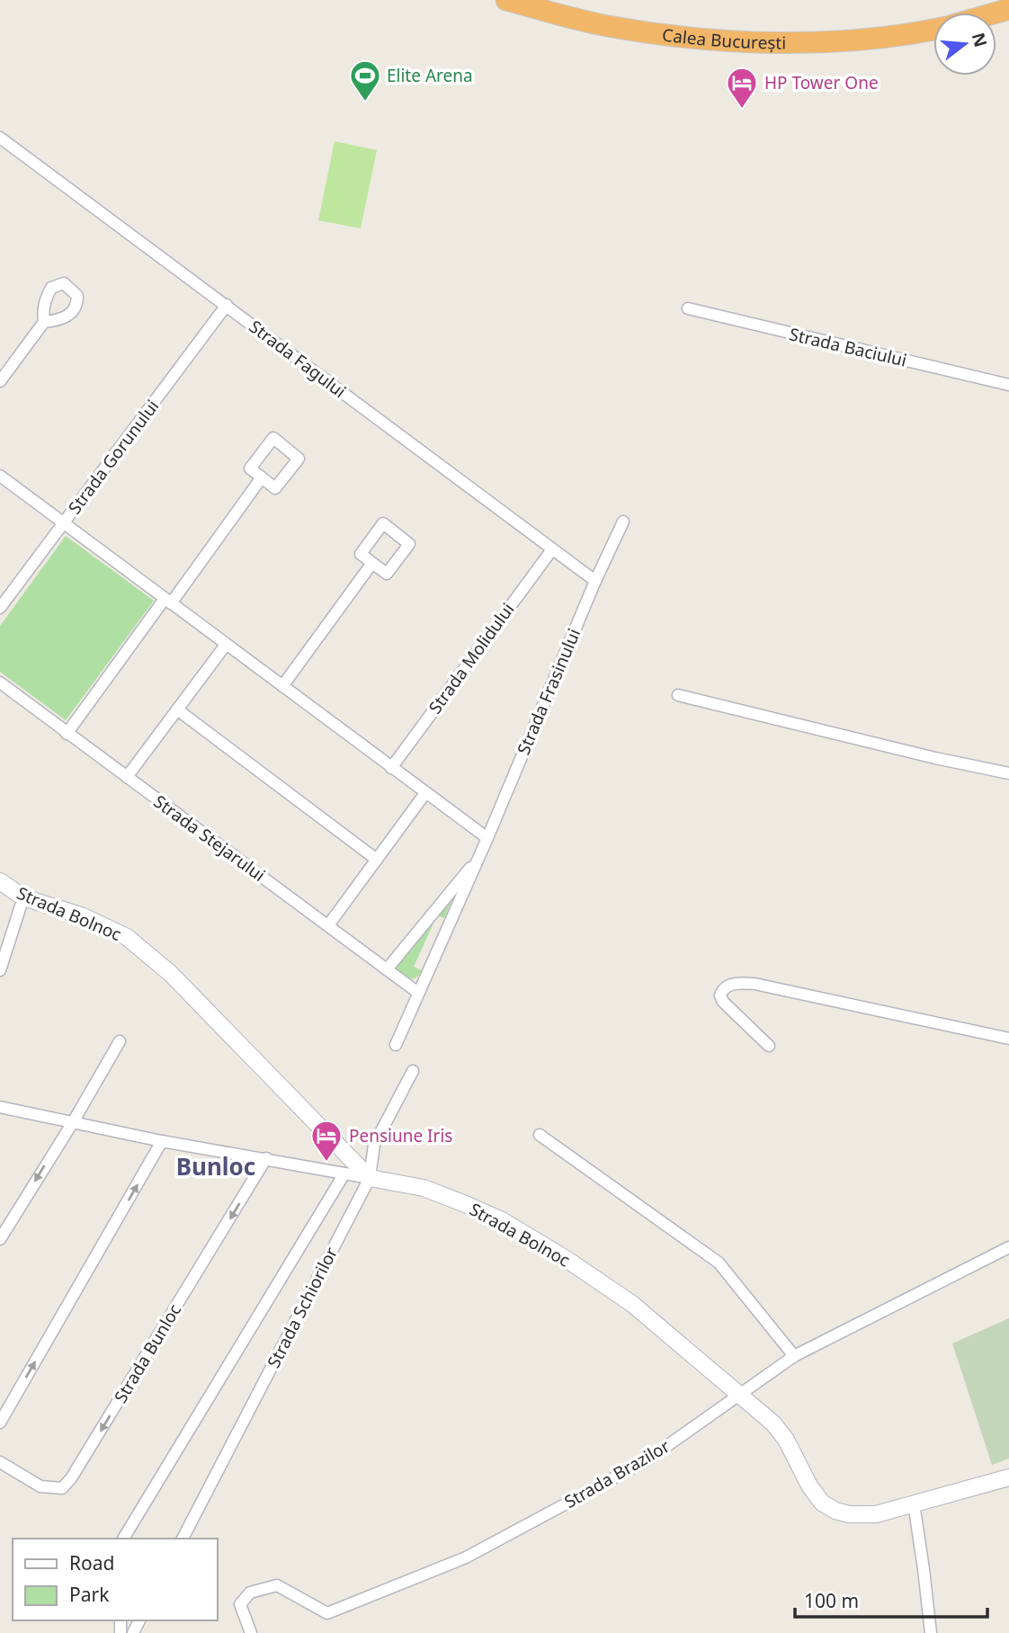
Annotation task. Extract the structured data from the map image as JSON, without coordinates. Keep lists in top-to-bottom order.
{
  "streets": {
    "highway": ["Calea București"],
    "street": [
      "Strada Baciului",
      "Strada Fagului",
      "Strada Gorunului",
      "Strada Molidului",
      "Strada Frasinului",
      "Strada Stejarului",
      "Strada Bolnoc",
      "Strada Schiorilor",
      "Strada Bunloc",
      "Strada Brazilor"
    ]
  },
  "crossings": [
    ["Strada Fagului", "Strada Gorunului"],
    ["Strada Fagului", "Strada Molidului"],
    ["Strada Fagului", "Strada Frasinului"],
    ["Strada Frasinului", "Strada Stejarului"],
    ["Strada Bolnoc", "Strada Schiorilor"],
    ["Strada Bolnoc", "Strada Brazilor"]
  ],
  "districts": ["Bunloc"],
  "places": {
    "sports": ["Elite Arena"],
    "hotel": ["HP Tower One", "Pensiune Iris"]
  },
  "legend": ["Road", "Park"],
  "scale_bar": "100 m",
  "north": "right"
}
